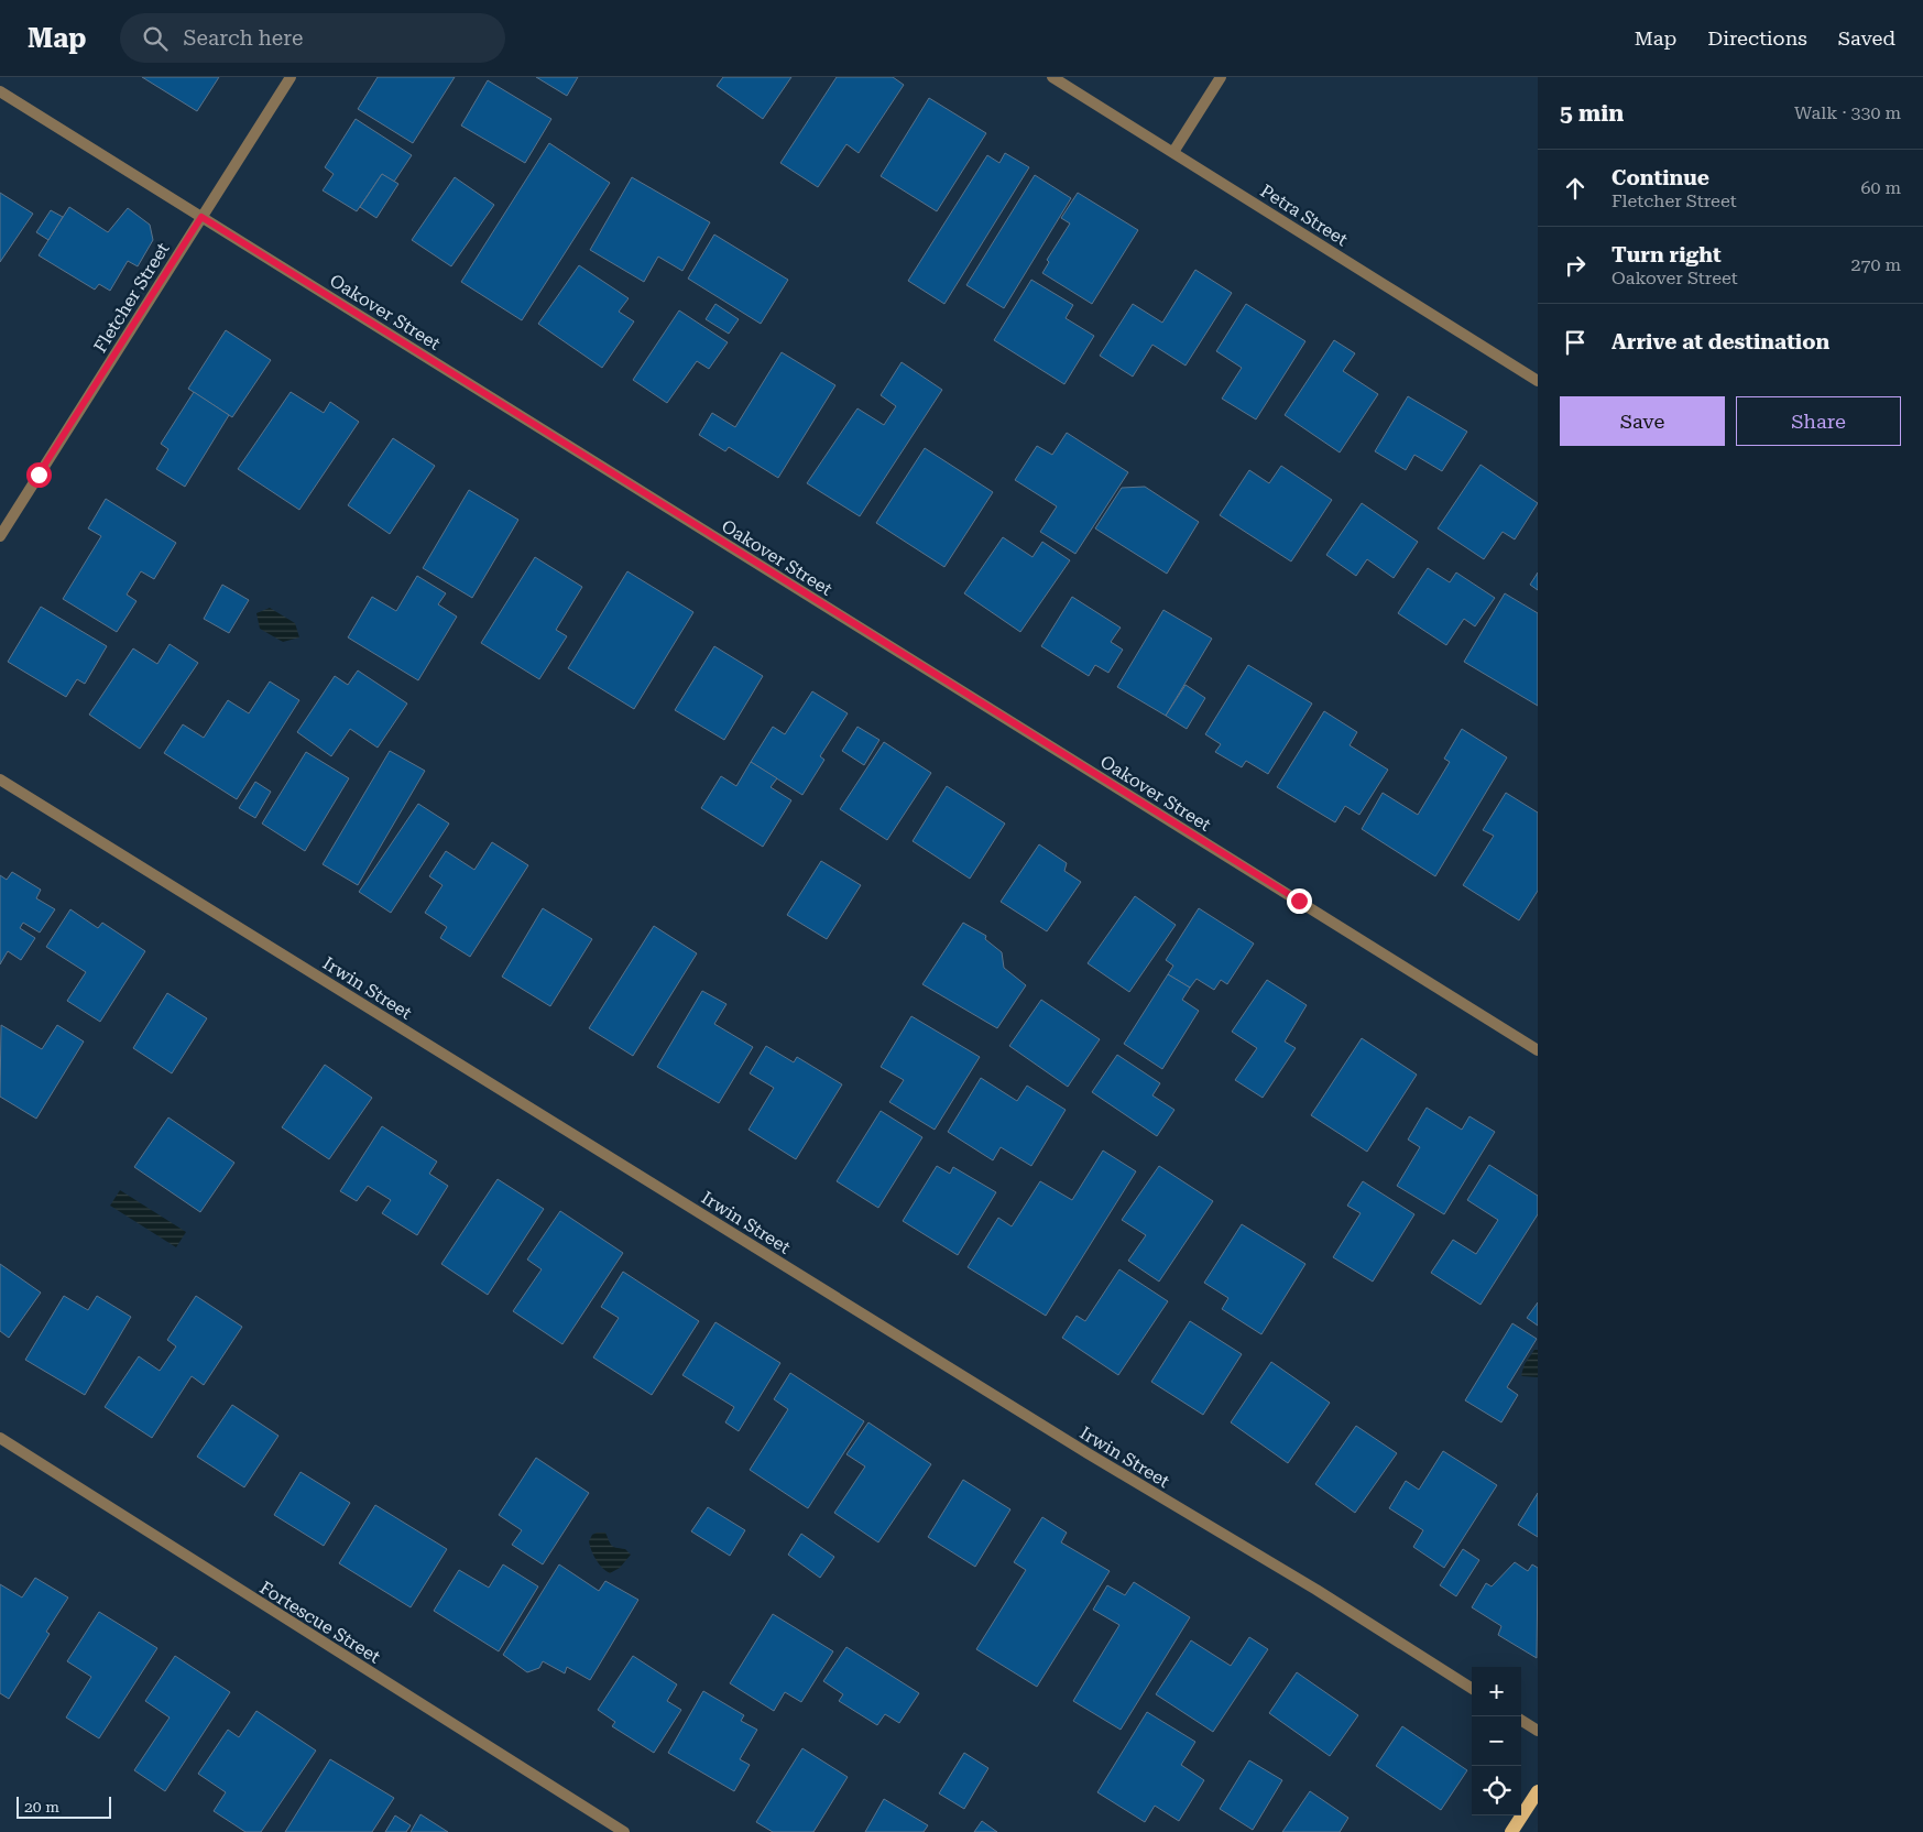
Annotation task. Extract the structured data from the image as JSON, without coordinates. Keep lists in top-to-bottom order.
{
  "streets": {
    "street": [
      "Petra Street",
      "Fletcher Street",
      "Oakover Street",
      "Irwin Street",
      "Fortescue Street"
    ]
  },
  "crossings": [
    ["Fletcher Street", "Oakover Street"]
  ],
  "scale_bar": "20 m",
  "page": {
    "header": "Map",
    "search": "Search here",
    "nav": ["Map", "Directions", "Saved"],
    "heading": ["5 min", "Walk · 330 m"],
    "list": [
      ["Continue", "Fletcher Street", "60 m"],
      ["Turn right", "Oakover Street", "270 m"],
      "Arrive at destination"
    ],
    "buttons": ["Save", "Share"],
    "map_buttons": ["+", "−"],
    "scale": "20 m"
  }
}
